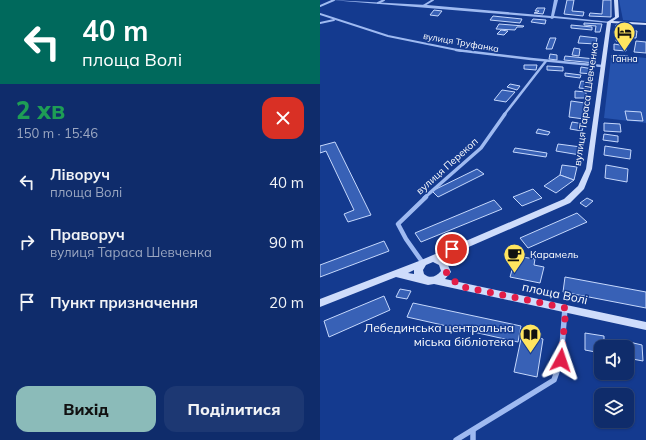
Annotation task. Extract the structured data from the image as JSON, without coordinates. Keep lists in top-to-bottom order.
{
  "streets": {
    "main road": ["вулиця Тараса Шевченка", "площа Волі"],
    "street": ["вулиця Труфанка", "вулиця Перекоп"]
  },
  "crossings": [
    ["вулиця Труфанка", "вулиця Тараса Шевченка"],
    ["вулиця Труфанка", "вулиця Перекоп"],
    ["вулиця Тараса Шевченка", "вулиця Перекоп"],
    ["вулиця Тараса Шевченка", "площа Волі"],
    ["вулиця Перекоп", "площа Волі"]
  ],
  "places": {
    "hotel": ["Ганна"],
    "cafe": ["Карамель"],
    "library": ["Лебединська центральна міська бібліотека"]
  },
  "page": {
    "turn": ["40 m", "площа Волі"],
    "heading": ["2 хв", "150 m · 15:46"],
    "list": [
      {
        "name": "Ліворуч",
        "note": "площа Волі",
        "value": "40 m"
      },
      {
        "name": "Праворуч",
        "note": "вулиця Тараса Шевченка",
        "value": "90 m"
      },
      {
        "name": "Пункт призначення",
        "value": "20 m"
      }
    ],
    "buttons": ["Вихід", "Поділитися"]
  }
}
